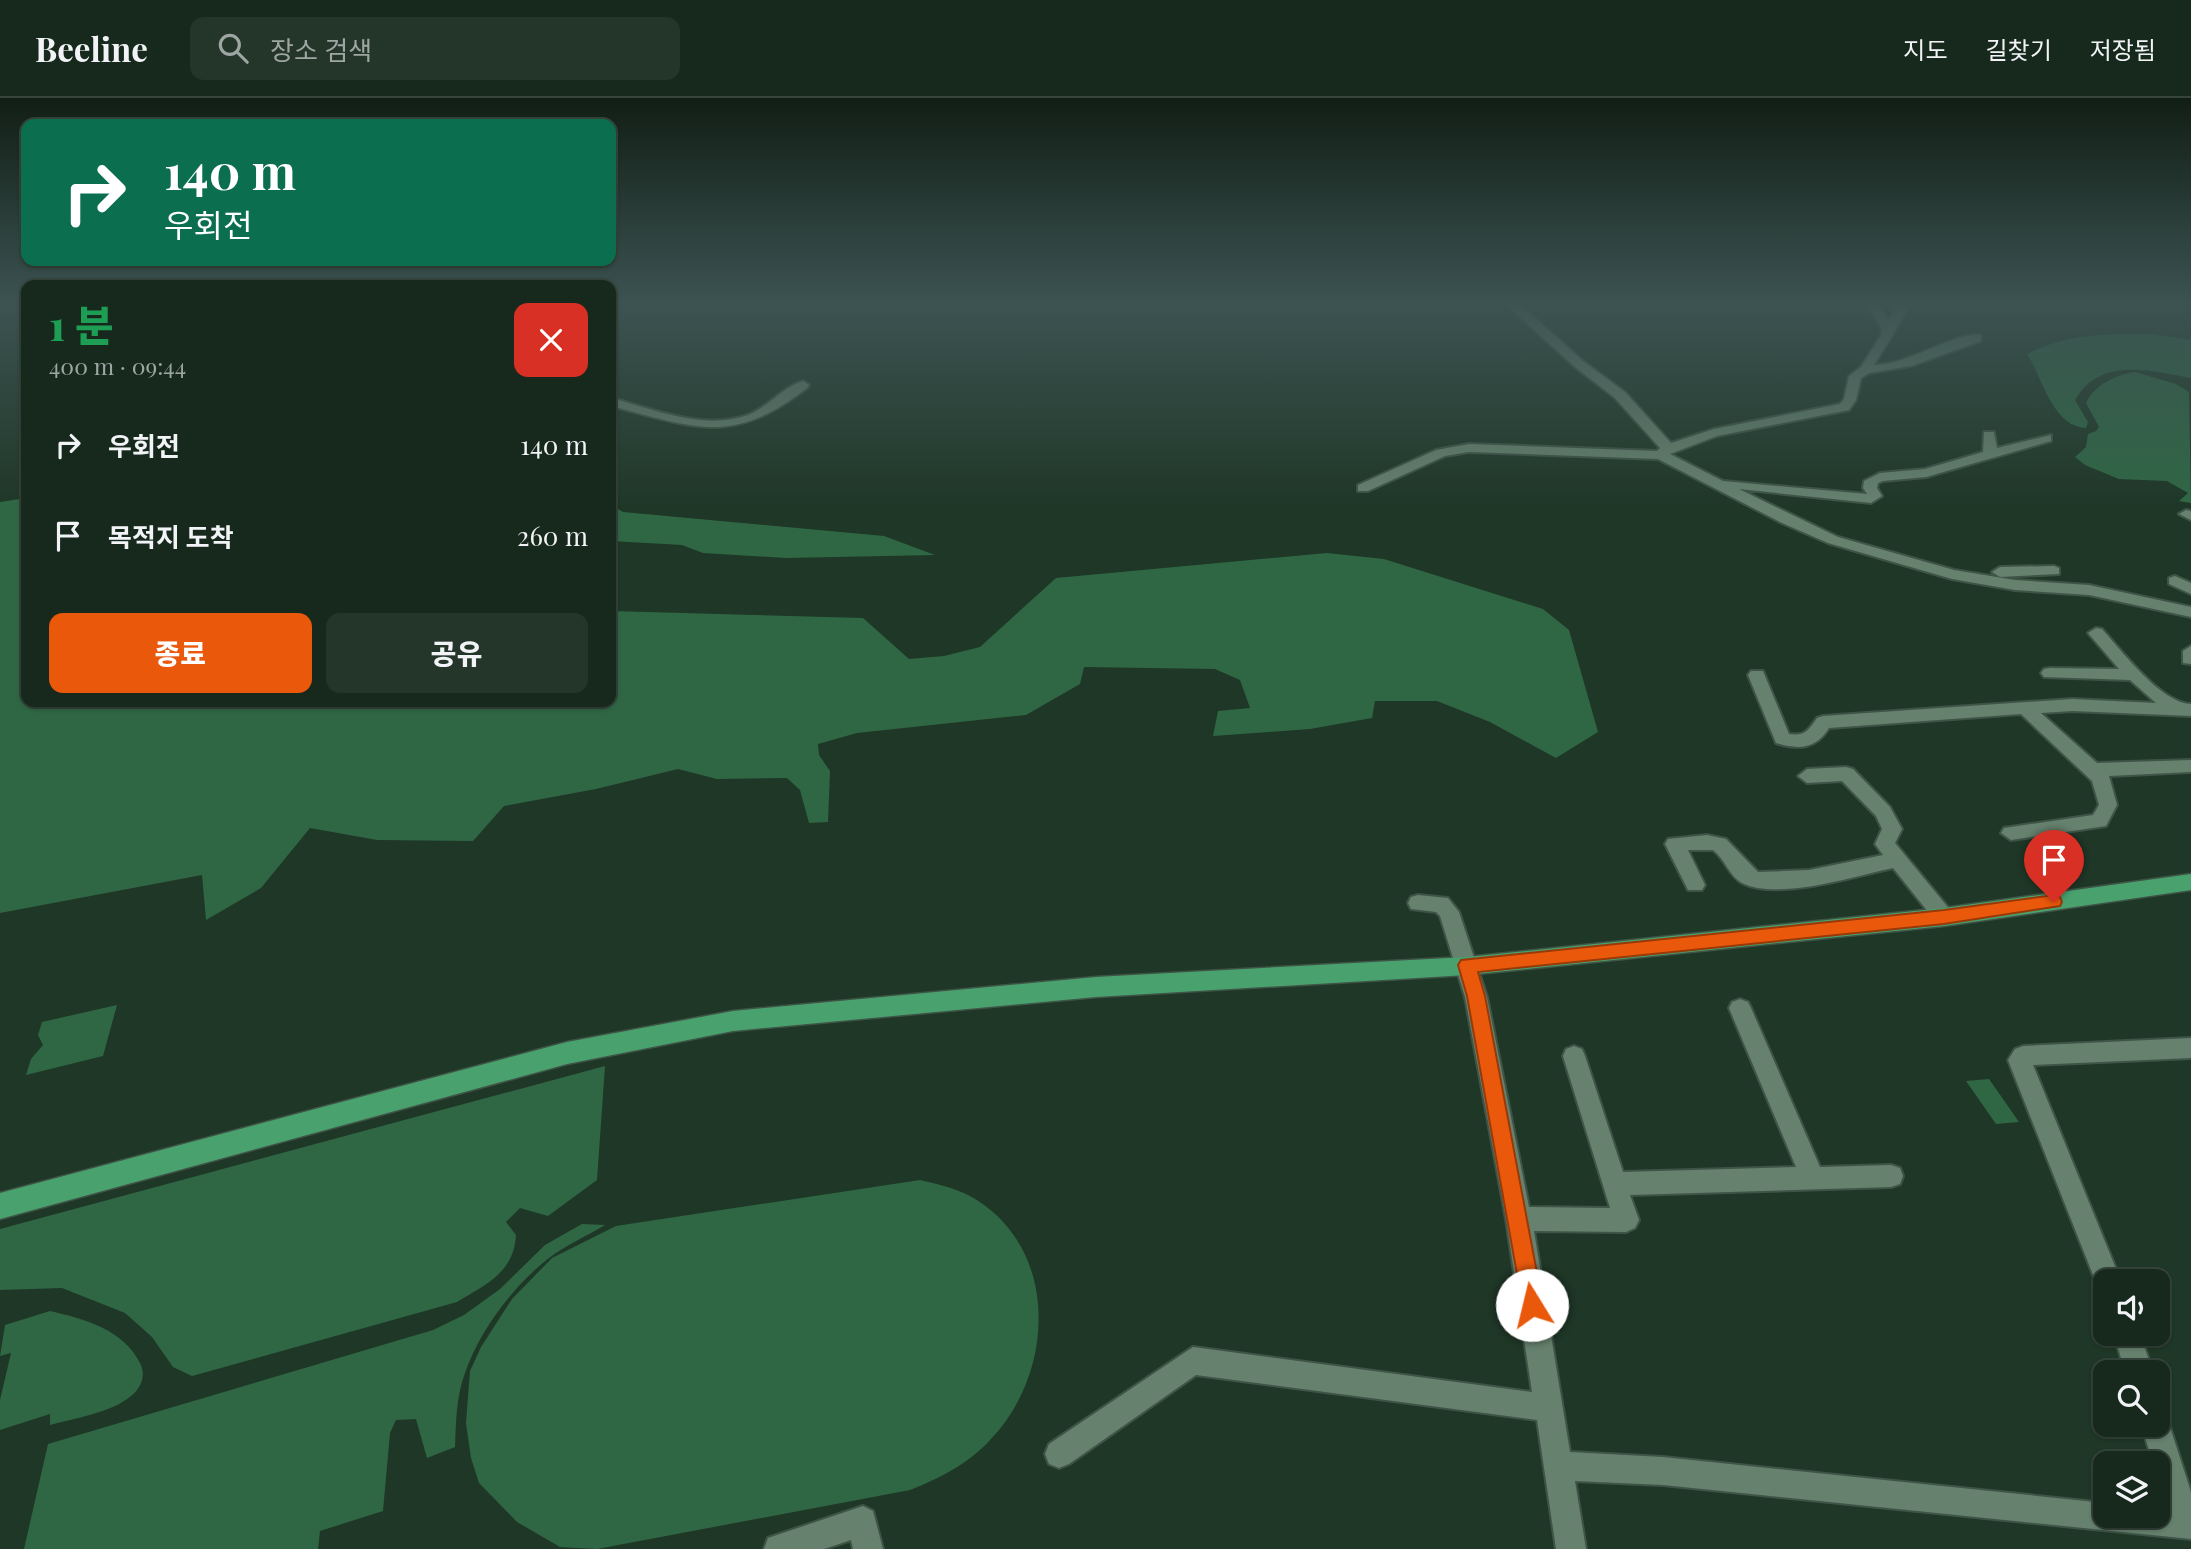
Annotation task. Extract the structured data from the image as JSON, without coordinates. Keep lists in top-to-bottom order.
{
  "page": {
    "header": "Beeline",
    "search": "장소 검색",
    "nav": ["지도", "길찾기", "저장됨"],
    "turn": ["140 m", "우회전"],
    "heading": ["1 분", "400 m · 09:44"],
    "list": [
      {
        "name": "우회전",
        "value": "140 m"
      },
      {
        "name": "목적지 도착",
        "value": "260 m"
      }
    ],
    "buttons": ["종료", "공유"]
  }
}
